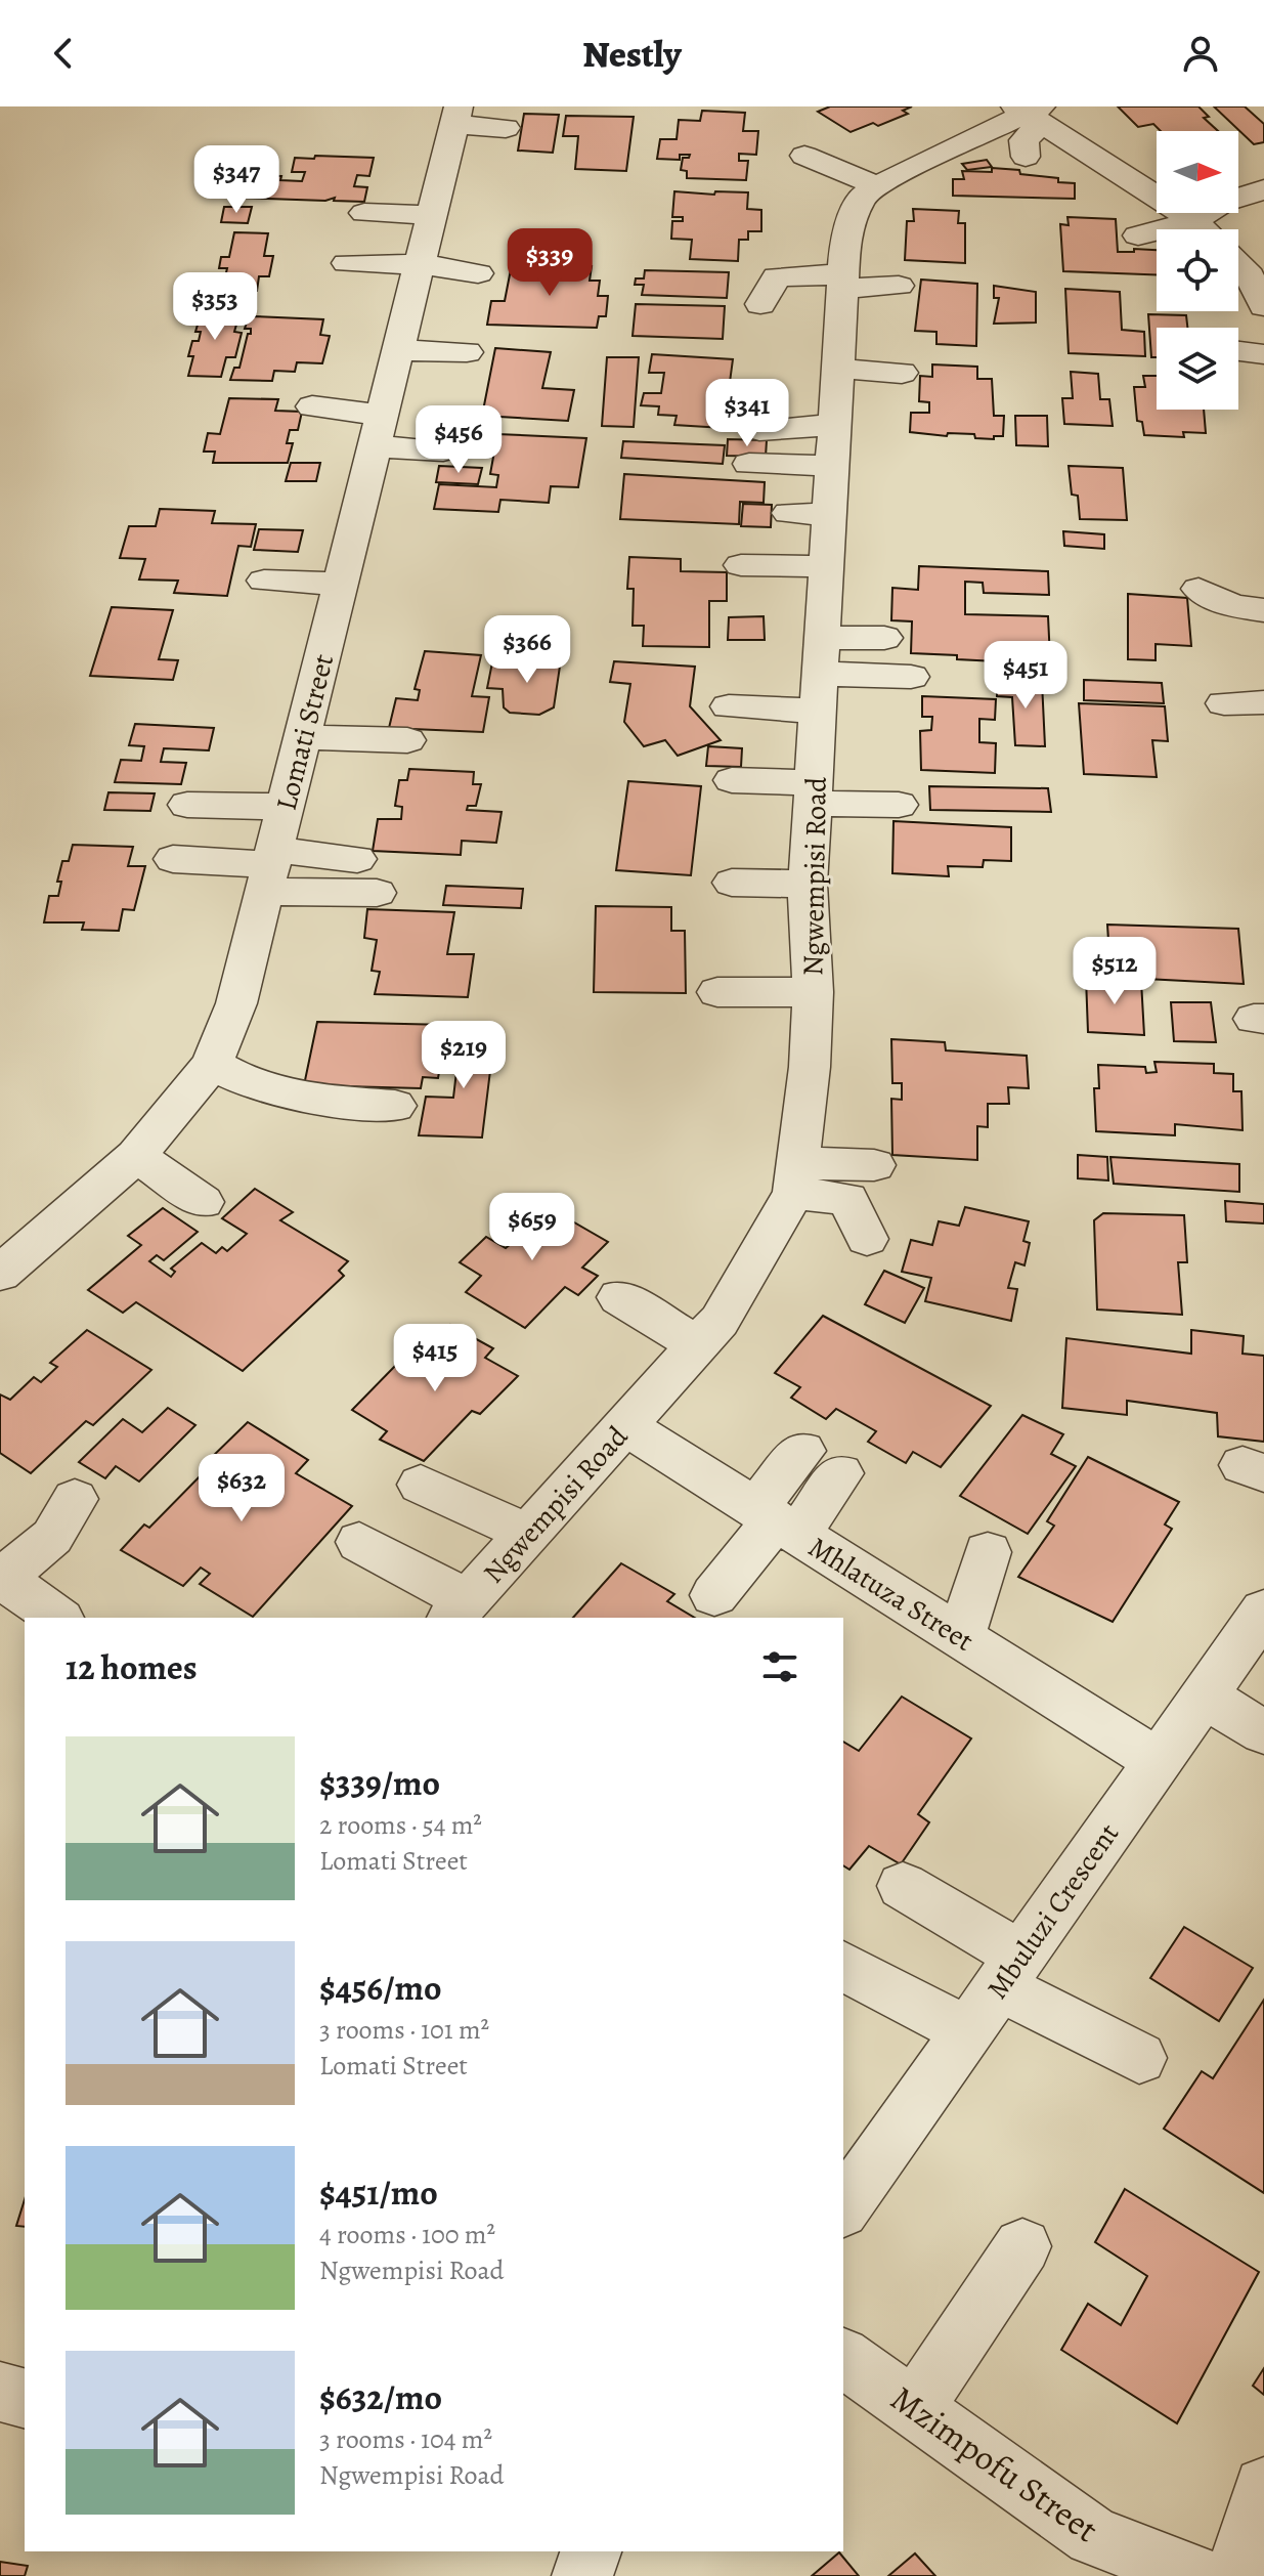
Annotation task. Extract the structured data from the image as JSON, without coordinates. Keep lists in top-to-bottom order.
{
  "streets": {
    "street": [
      "Lomati Street",
      "Ngwempisi Road",
      "Mhlatuza Street",
      "Mbuluzi Crescent",
      "Mzimpofu Street"
    ]
  },
  "crossings": [
    ["Ngwempisi Road", "Mhlatuza Street"],
    ["Mhlatuza Street", "Mbuluzi Crescent"]
  ],
  "north": "right",
  "page": {
    "header": "Nestly",
    "price": [
      "$347",
      "$339",
      "$353",
      "$341",
      "$456",
      "$366",
      "$451",
      "$512",
      "$219",
      "$659",
      "$415",
      "$632"
    ],
    "heading": "12 homes",
    "list": [
      {
        "name": "$339/mo",
        "note": "2 rooms · 54 m² · Lomati Street"
      },
      {
        "name": "$456/mo",
        "note": "3 rooms · 101 m² · Lomati Street"
      },
      {
        "name": "$451/mo",
        "note": "4 rooms · 100 m² · Ngwempisi Road"
      },
      {
        "name": "$632/mo",
        "note": "3 rooms · 104 m² · Ngwempisi Road"
      }
    ]
  }
}
